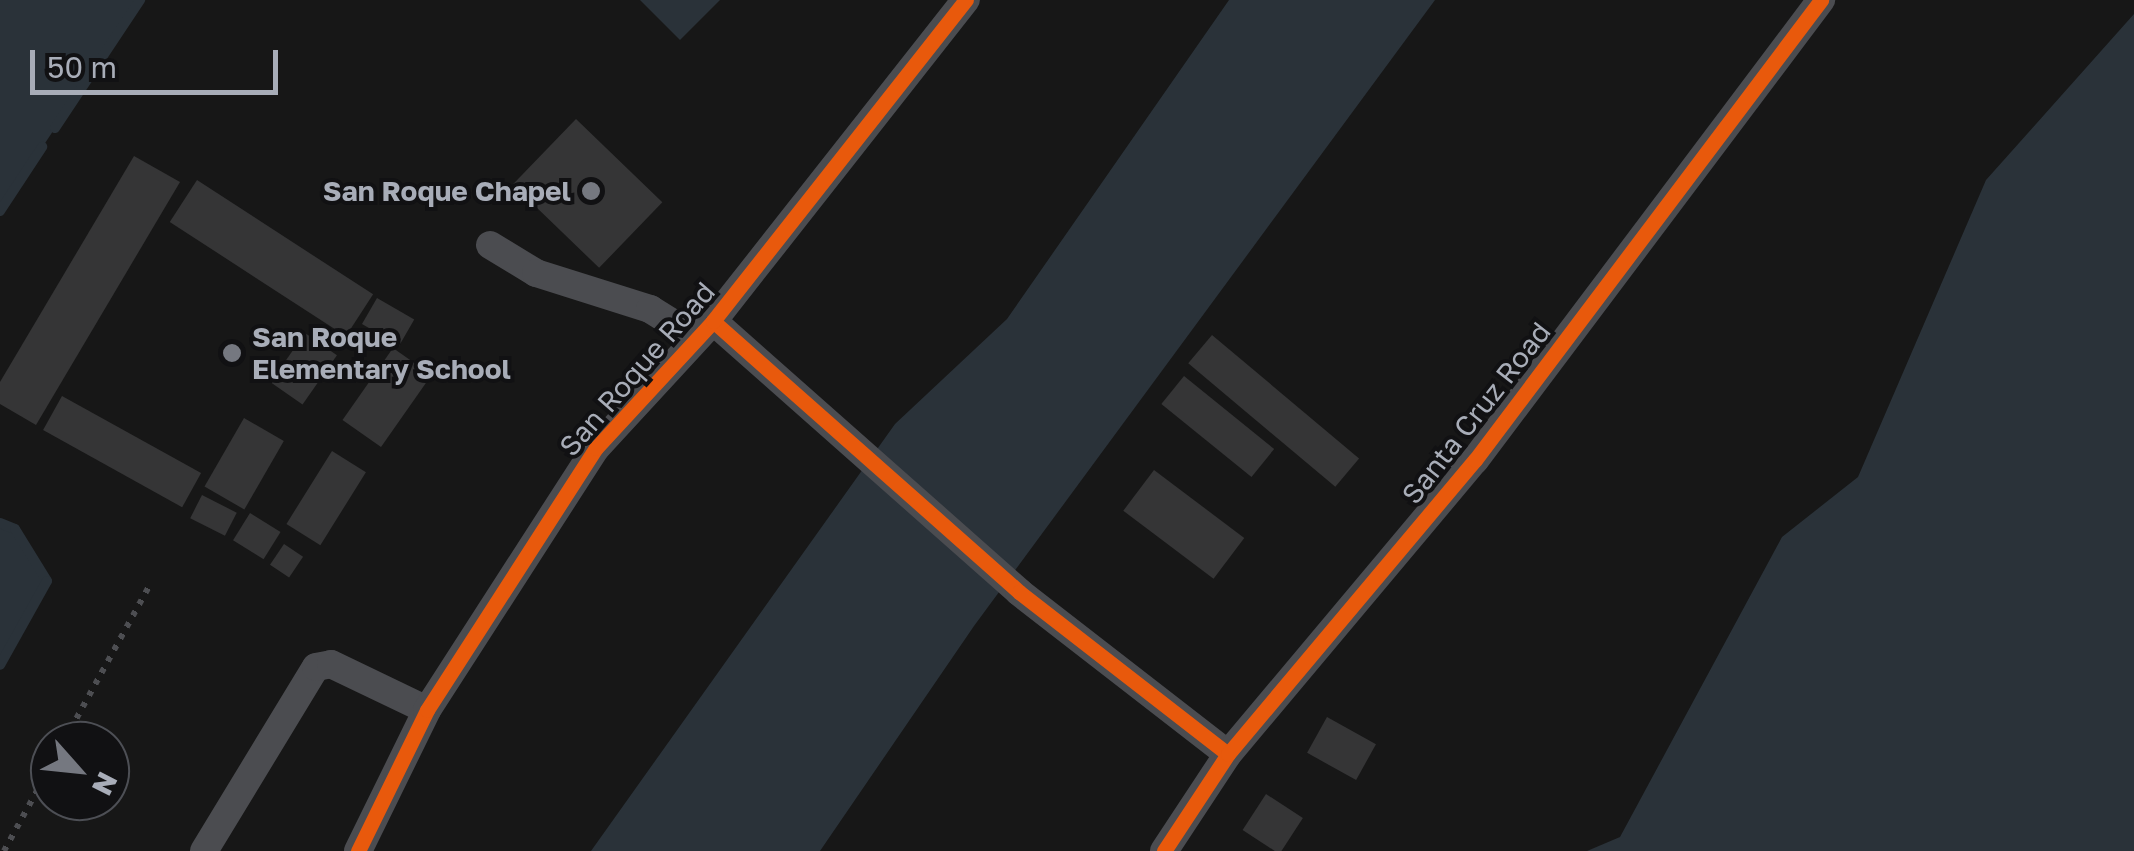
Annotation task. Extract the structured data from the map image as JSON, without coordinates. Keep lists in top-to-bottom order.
{
  "streets": {
    "street": ["San Roque Road", "Santa Cruz Road"]
  },
  "places": ["San Roque Chapel", "San Roque Elementary School"],
  "scale_bar": "50 m",
  "north": "bottom right"
}
